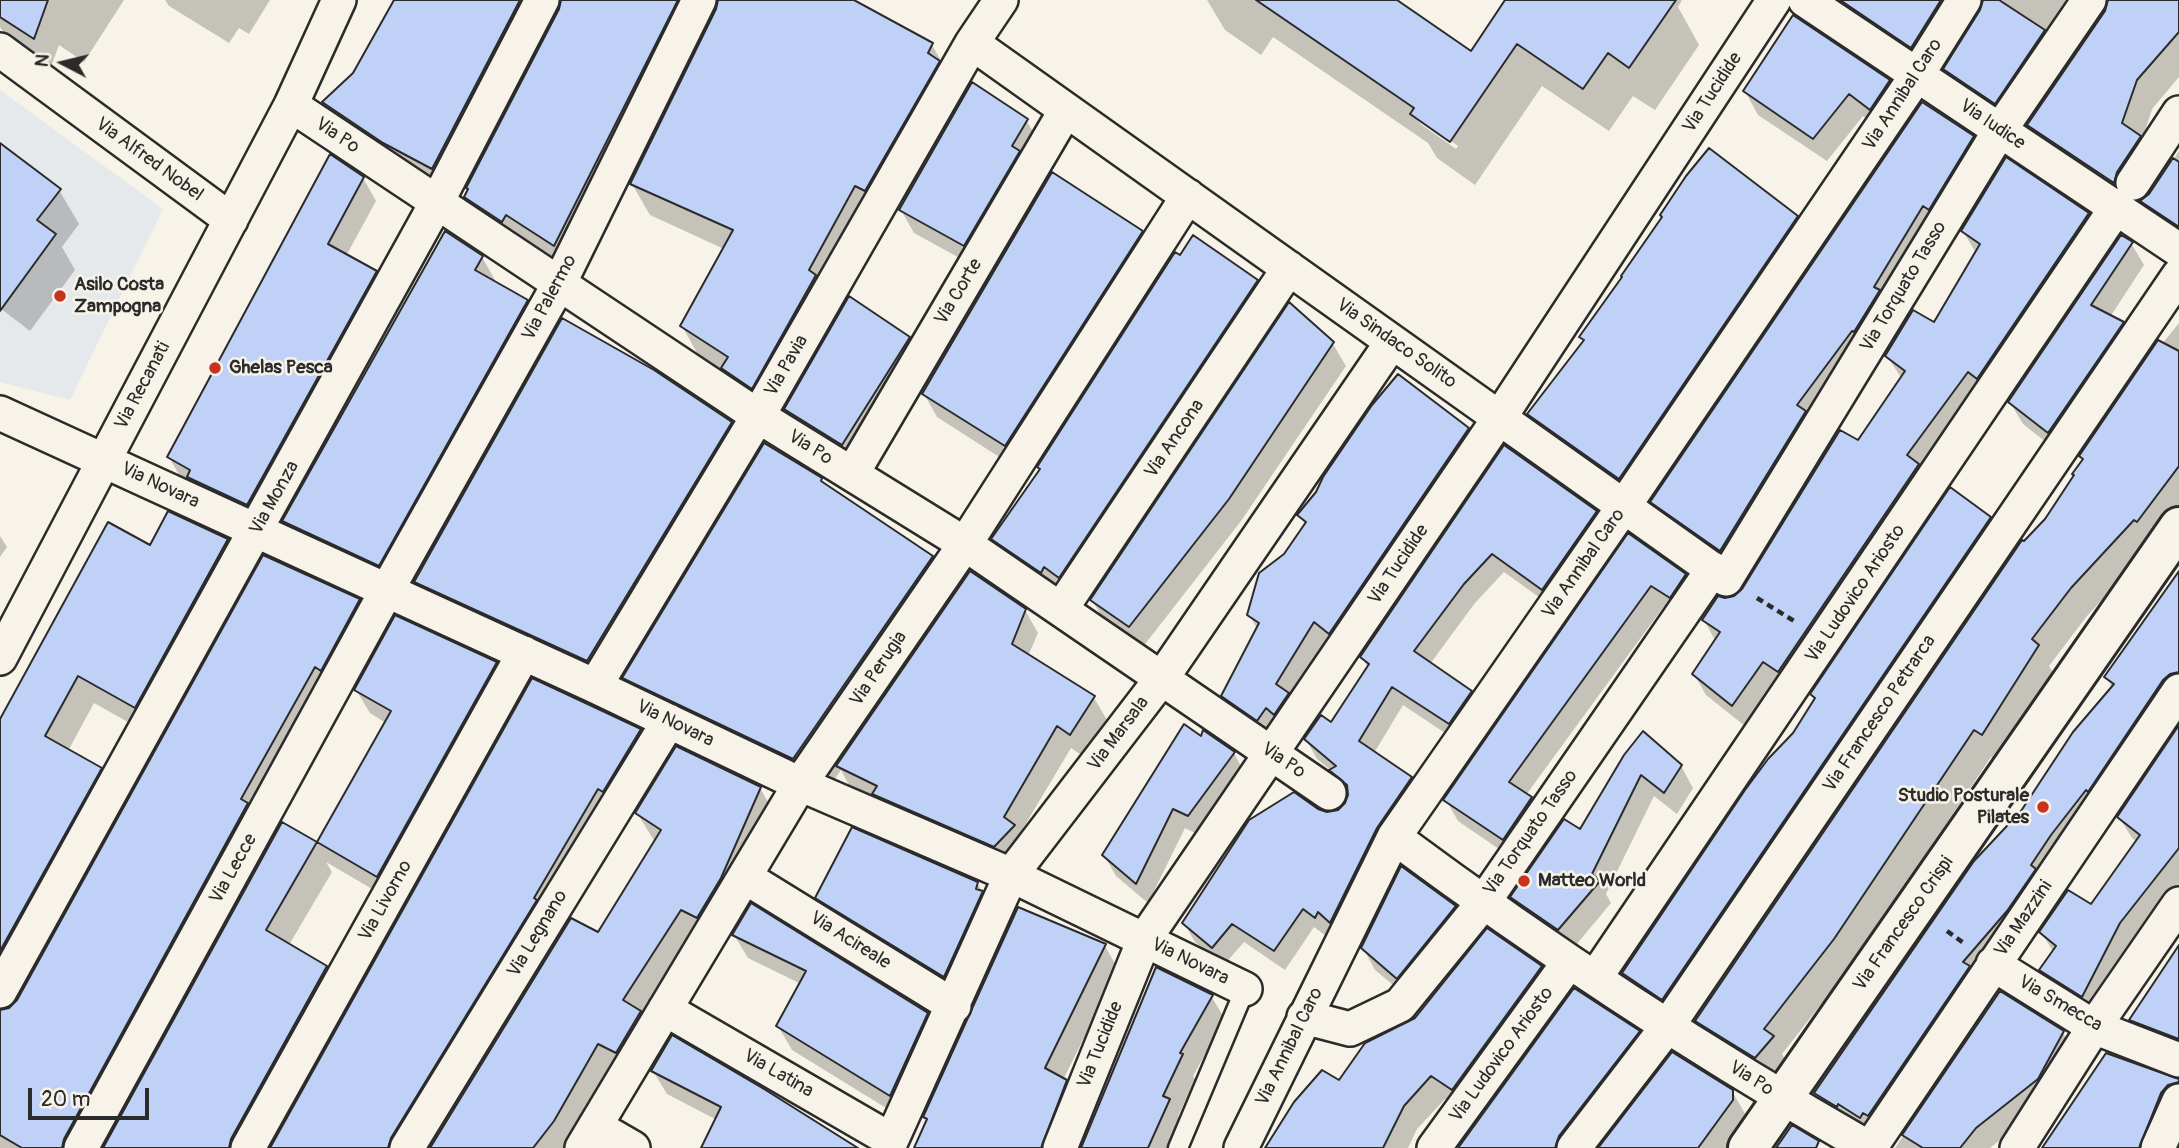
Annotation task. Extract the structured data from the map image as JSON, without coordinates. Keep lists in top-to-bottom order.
{
  "streets": {
    "street": [
      "Via Tucidide",
      "Via Annibal Caro",
      "Via Iudice",
      "Via Po",
      "Via Alfred Nobel",
      "Via Torquato Tasso",
      "Via Corte",
      "Via Palermo",
      "Via Sindaco Solito",
      "Via Pavia",
      "Via Recanati",
      "Via Ancona",
      "Via Novara",
      "Via Monza",
      "Via Ludovico Ariosto",
      "Via Perugia",
      "Via Francesco Petrarca",
      "Via Marsala",
      "Via Lecce",
      "Via Livorno",
      "Via Mazzini",
      "Via Francesco Crispi",
      "Via Legnano",
      "Via Acireale",
      "Via Smecca",
      "Via Latina"
    ]
  },
  "crossings": [
    ["Via Tucidide", "Via Po"],
    ["Via Tucidide", "Via Sindaco Solito"],
    ["Via Tucidide", "Via Novara"],
    ["Via Annibal Caro", "Via Iudice"],
    ["Via Annibal Caro", "Via Po"],
    ["Via Annibal Caro", "Via Torquato Tasso"],
    ["Via Annibal Caro", "Via Sindaco Solito"],
    ["Via Iudice", "Via Torquato Tasso"],
    ["Via Iudice", "Via Ludovico Ariosto"],
    ["Via Po", "Via Torquato Tasso"],
    ["Via Po", "Via Corte"],
    ["Via Po", "Via Palermo"],
    ["Via Po", "Via Pavia"],
    ["Via Po", "Via Recanati"],
    ["Via Po", "Via Ancona"],
    ["Via Po", "Via Monza"],
    ["Via Po", "Via Ludovico Ariosto"],
    ["Via Po", "Via Perugia"],
    ["Via Po", "Via Francesco Petrarca"],
    ["Via Po", "Via Marsala"],
    ["Via Po", "Via Mazzini"],
    ["Via Po", "Via Francesco Crispi"],
    ["Via Alfred Nobel", "Via Recanati"],
    ["Via Torquato Tasso", "Via Sindaco Solito"],
    ["Via Corte", "Via Sindaco Solito"],
    ["Via Palermo", "Via Novara"],
    ["Via Palermo", "Via Lecce"],
    ["Via Sindaco Solito", "Via Pavia"],
    ["Via Sindaco Solito", "Via Ancona"],
    ["Via Sindaco Solito", "Via Perugia"],
    ["Via Sindaco Solito", "Via Marsala"],
    ["Via Pavia", "Via Novara"],
    ["Via Recanati", "Via Novara"],
    ["Via Novara", "Via Monza"],
    ["Via Novara", "Via Perugia"],
    ["Via Novara", "Via Marsala"],
    ["Via Novara", "Via Lecce"],
    ["Via Novara", "Via Livorno"],
    ["Via Novara", "Via Legnano"],
    ["Via Perugia", "Via Acireale"],
    ["Via Perugia", "Via Latina"],
    ["Via Marsala", "Via Acireale"],
    ["Via Marsala", "Via Latina"],
    ["Via Mazzini", "Via Smecca"]
  ],
  "places": [
    "Asilo Costa Zampogna",
    "Ghelas Pesca",
    "Studio Posturale Pilates",
    "Matteo World"
  ],
  "scale_bar": "20 m",
  "north": "left"
}
